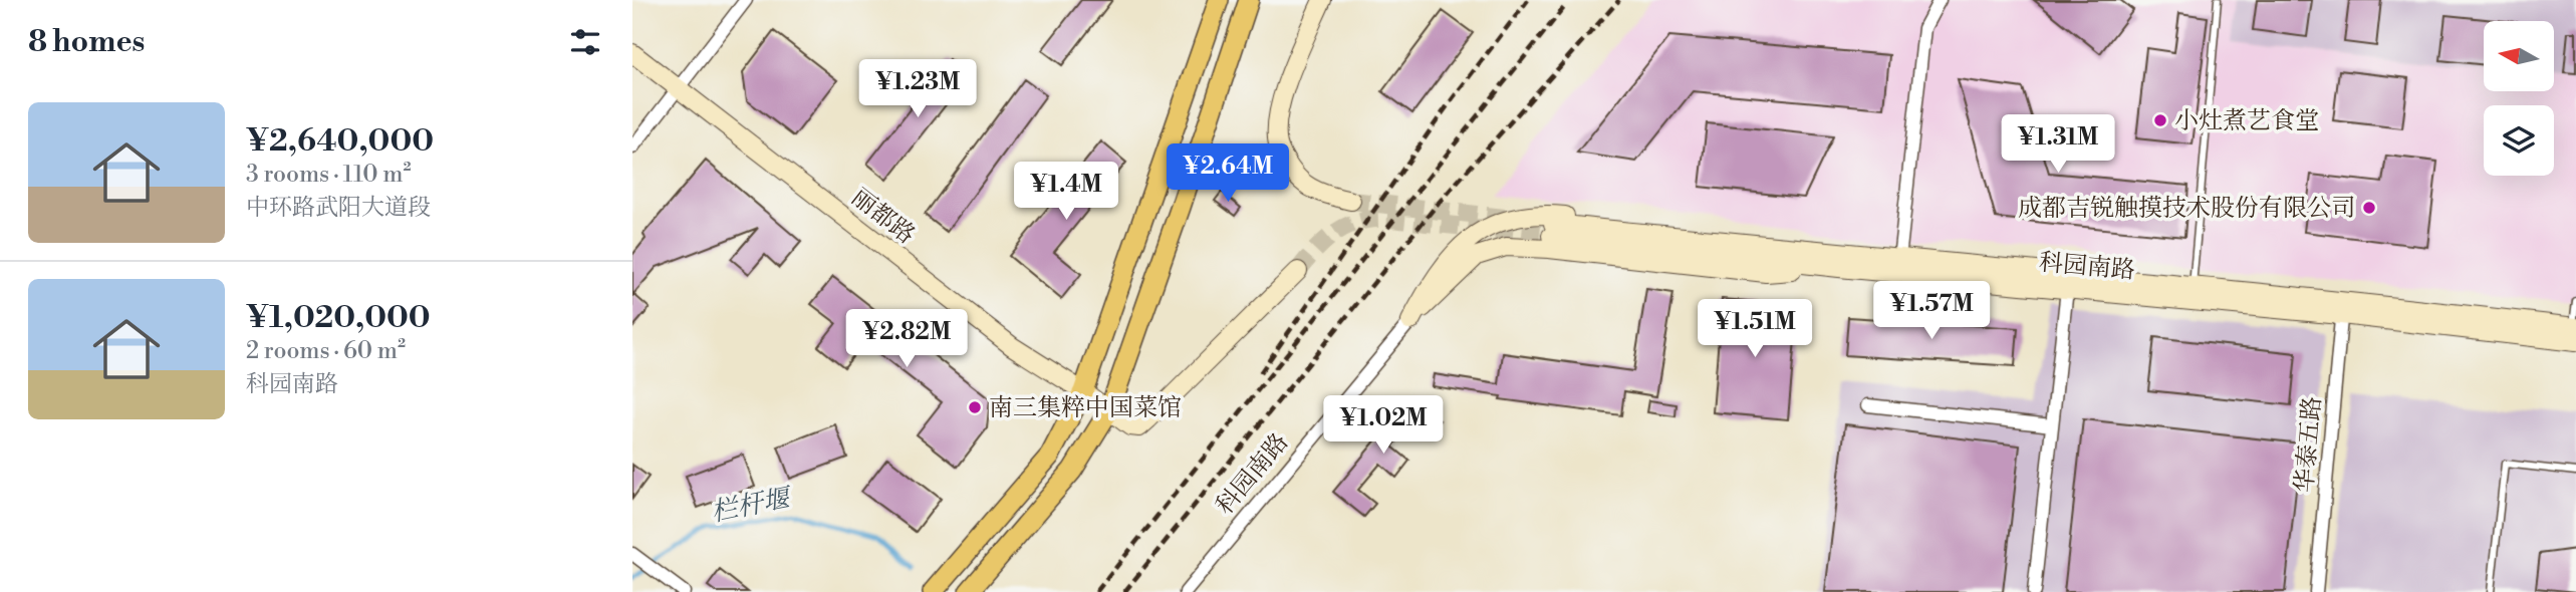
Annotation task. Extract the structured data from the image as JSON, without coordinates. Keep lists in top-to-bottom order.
{
  "streets": {
    "street": ["丽都路", "科园南路", "华泰五路"]
  },
  "crossings": [
    ["科园南路", "华泰五路"]
  ],
  "water": ["栏杆堰"],
  "places": ["小灶煮艺食堂", "成都吉锐触摸技术股份有限公司", "南三集粹中国菜馆"],
  "north": "left",
  "page": {
    "heading": "8 homes",
    "price": [
      "¥1.23M",
      "¥1.31M",
      "¥2.64M",
      "¥1.4M",
      "¥1.57M",
      "¥1.51M",
      "¥2.82M",
      "¥1.02M"
    ],
    "list": [
      {
        "name": "¥2,640,000",
        "note": "3 rooms · 110 m² · 中环路武阳大道段"
      },
      {
        "name": "¥1,020,000",
        "note": "2 rooms · 60 m² · 科园南路"
      }
    ]
  }
}
